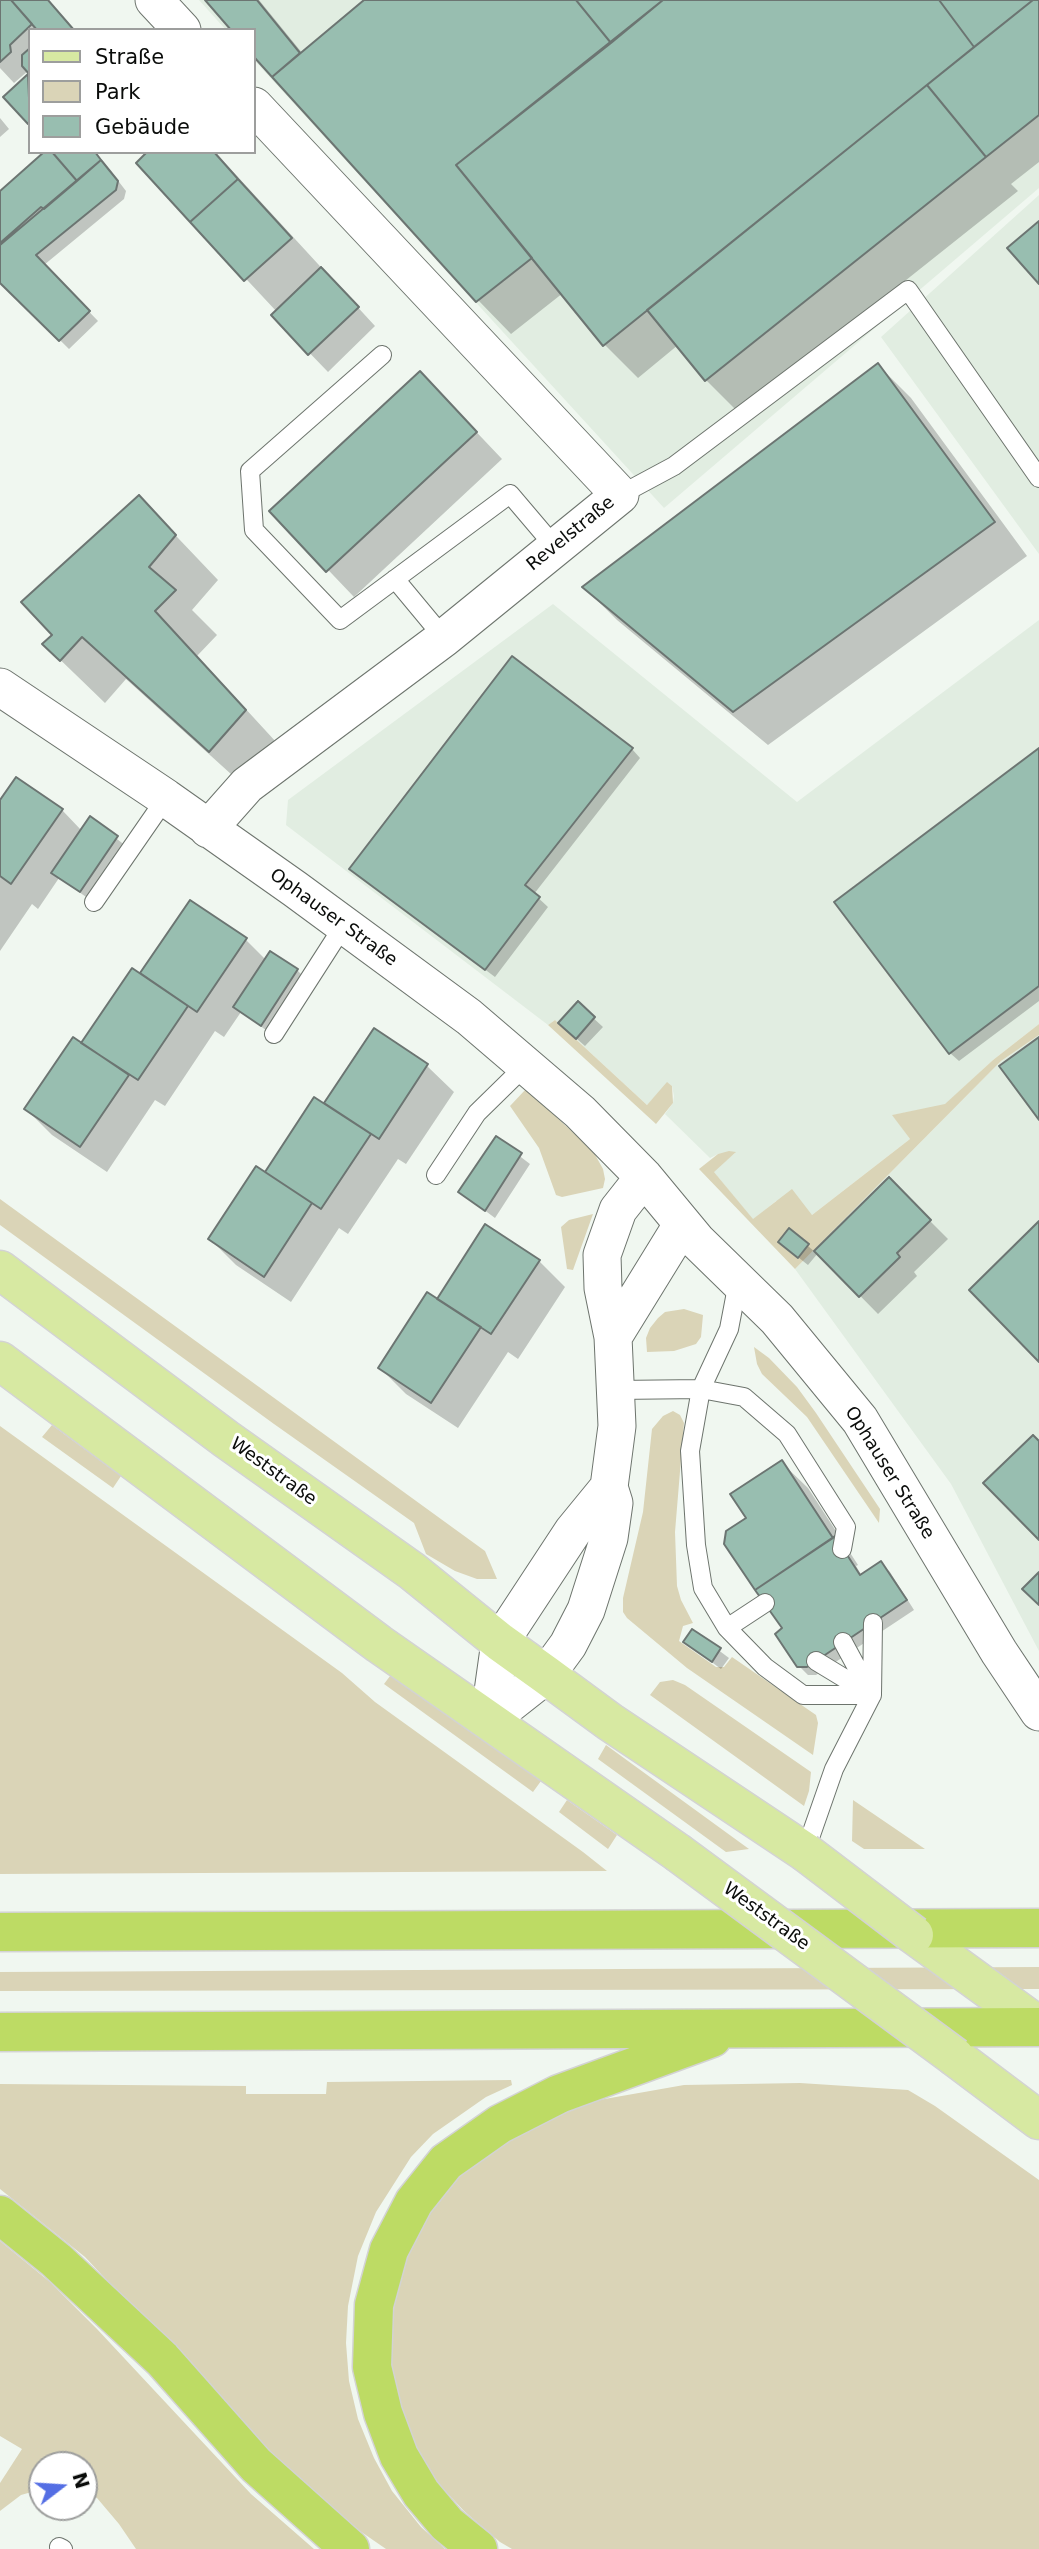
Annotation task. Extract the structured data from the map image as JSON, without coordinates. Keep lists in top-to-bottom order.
{
  "streets": {
    "main road": ["Weststraße"],
    "street": ["Revelstraße", "Ophauser Straße"]
  },
  "crossings": [
    ["Revelstraße", "Ophauser Straße"]
  ],
  "legend": ["Straße", "Park", "Gebäude"],
  "north": "right"
}
